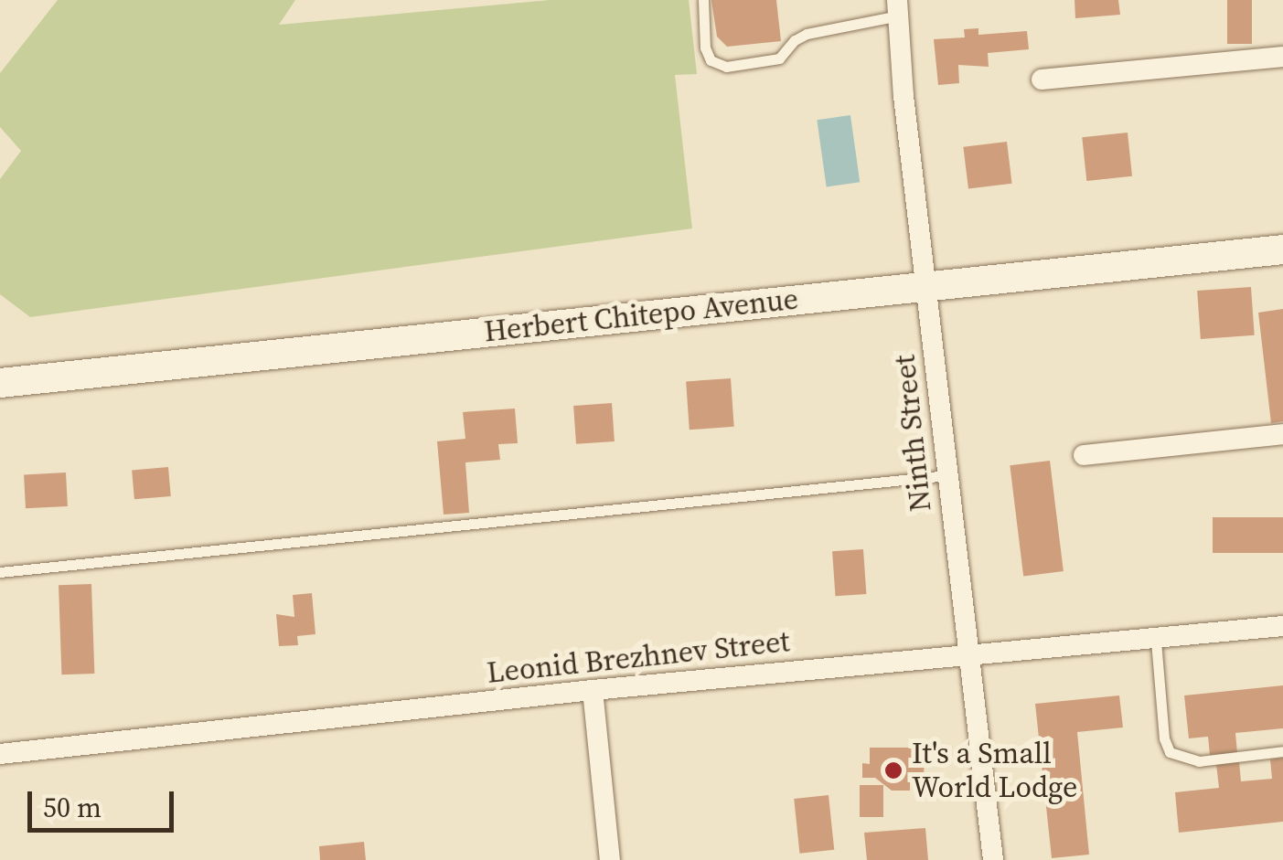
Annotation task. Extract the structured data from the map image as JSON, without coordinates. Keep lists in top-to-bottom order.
{
  "streets": {
    "main road": ["Herbert Chitepo Avenue"],
    "street": ["Ninth Street", "Leonid Brezhnev Street"]
  },
  "crossings": [
    ["Herbert Chitepo Avenue", "Ninth Street"],
    ["Ninth Street", "Leonid Brezhnev Street"]
  ],
  "places": ["It's a Small World Lodge"],
  "scale_bar": "50 m"
}
